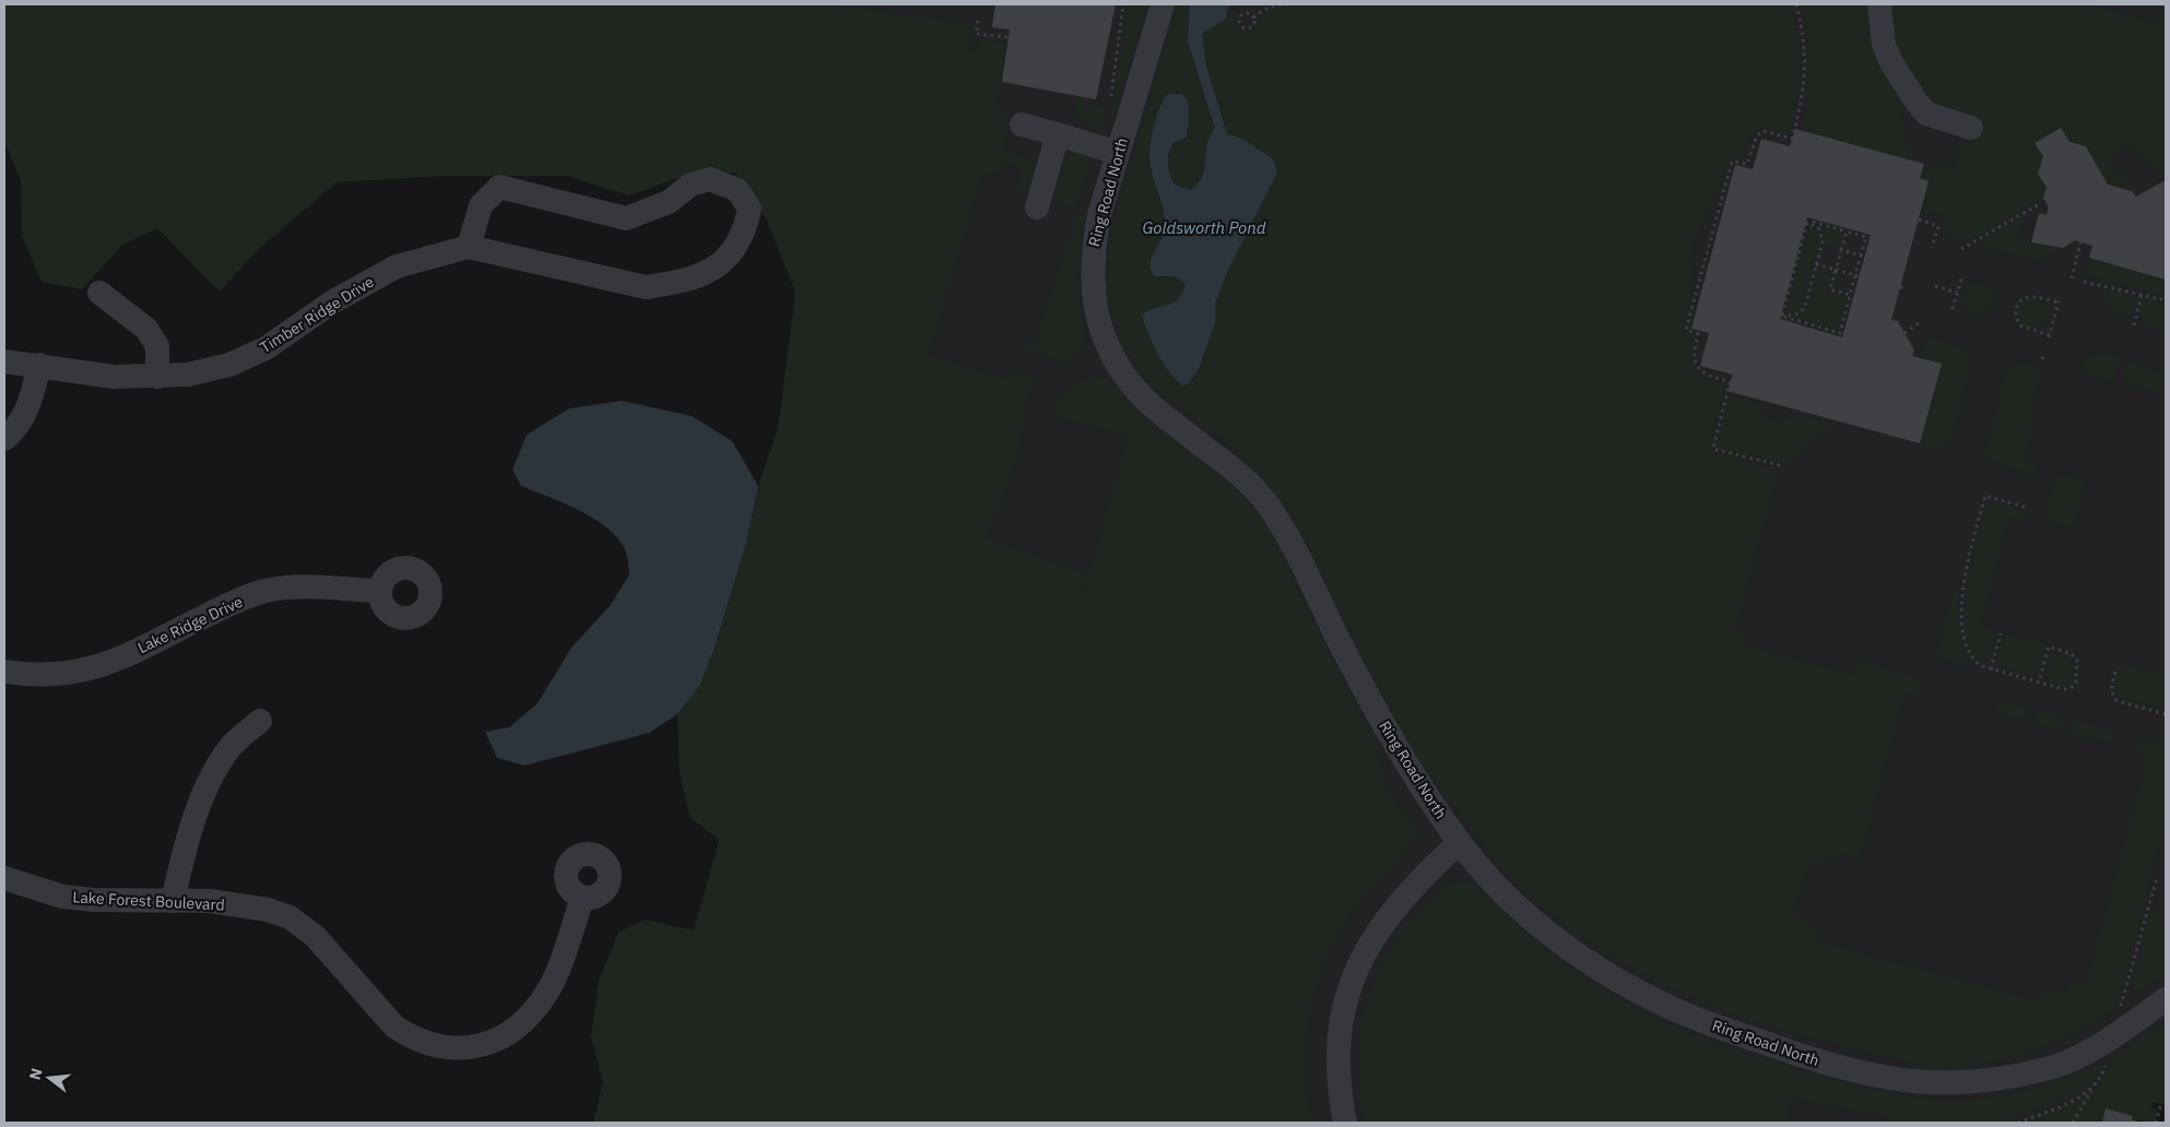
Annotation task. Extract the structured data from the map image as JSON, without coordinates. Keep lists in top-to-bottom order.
{
  "streets": {
    "street": [
      "Ring Road North",
      "Timber Ridge Drive",
      "Lake Ridge Drive",
      "Lake Forest Boulevard"
    ]
  },
  "water": ["Goldsworth Pond"],
  "north": "left"
}
